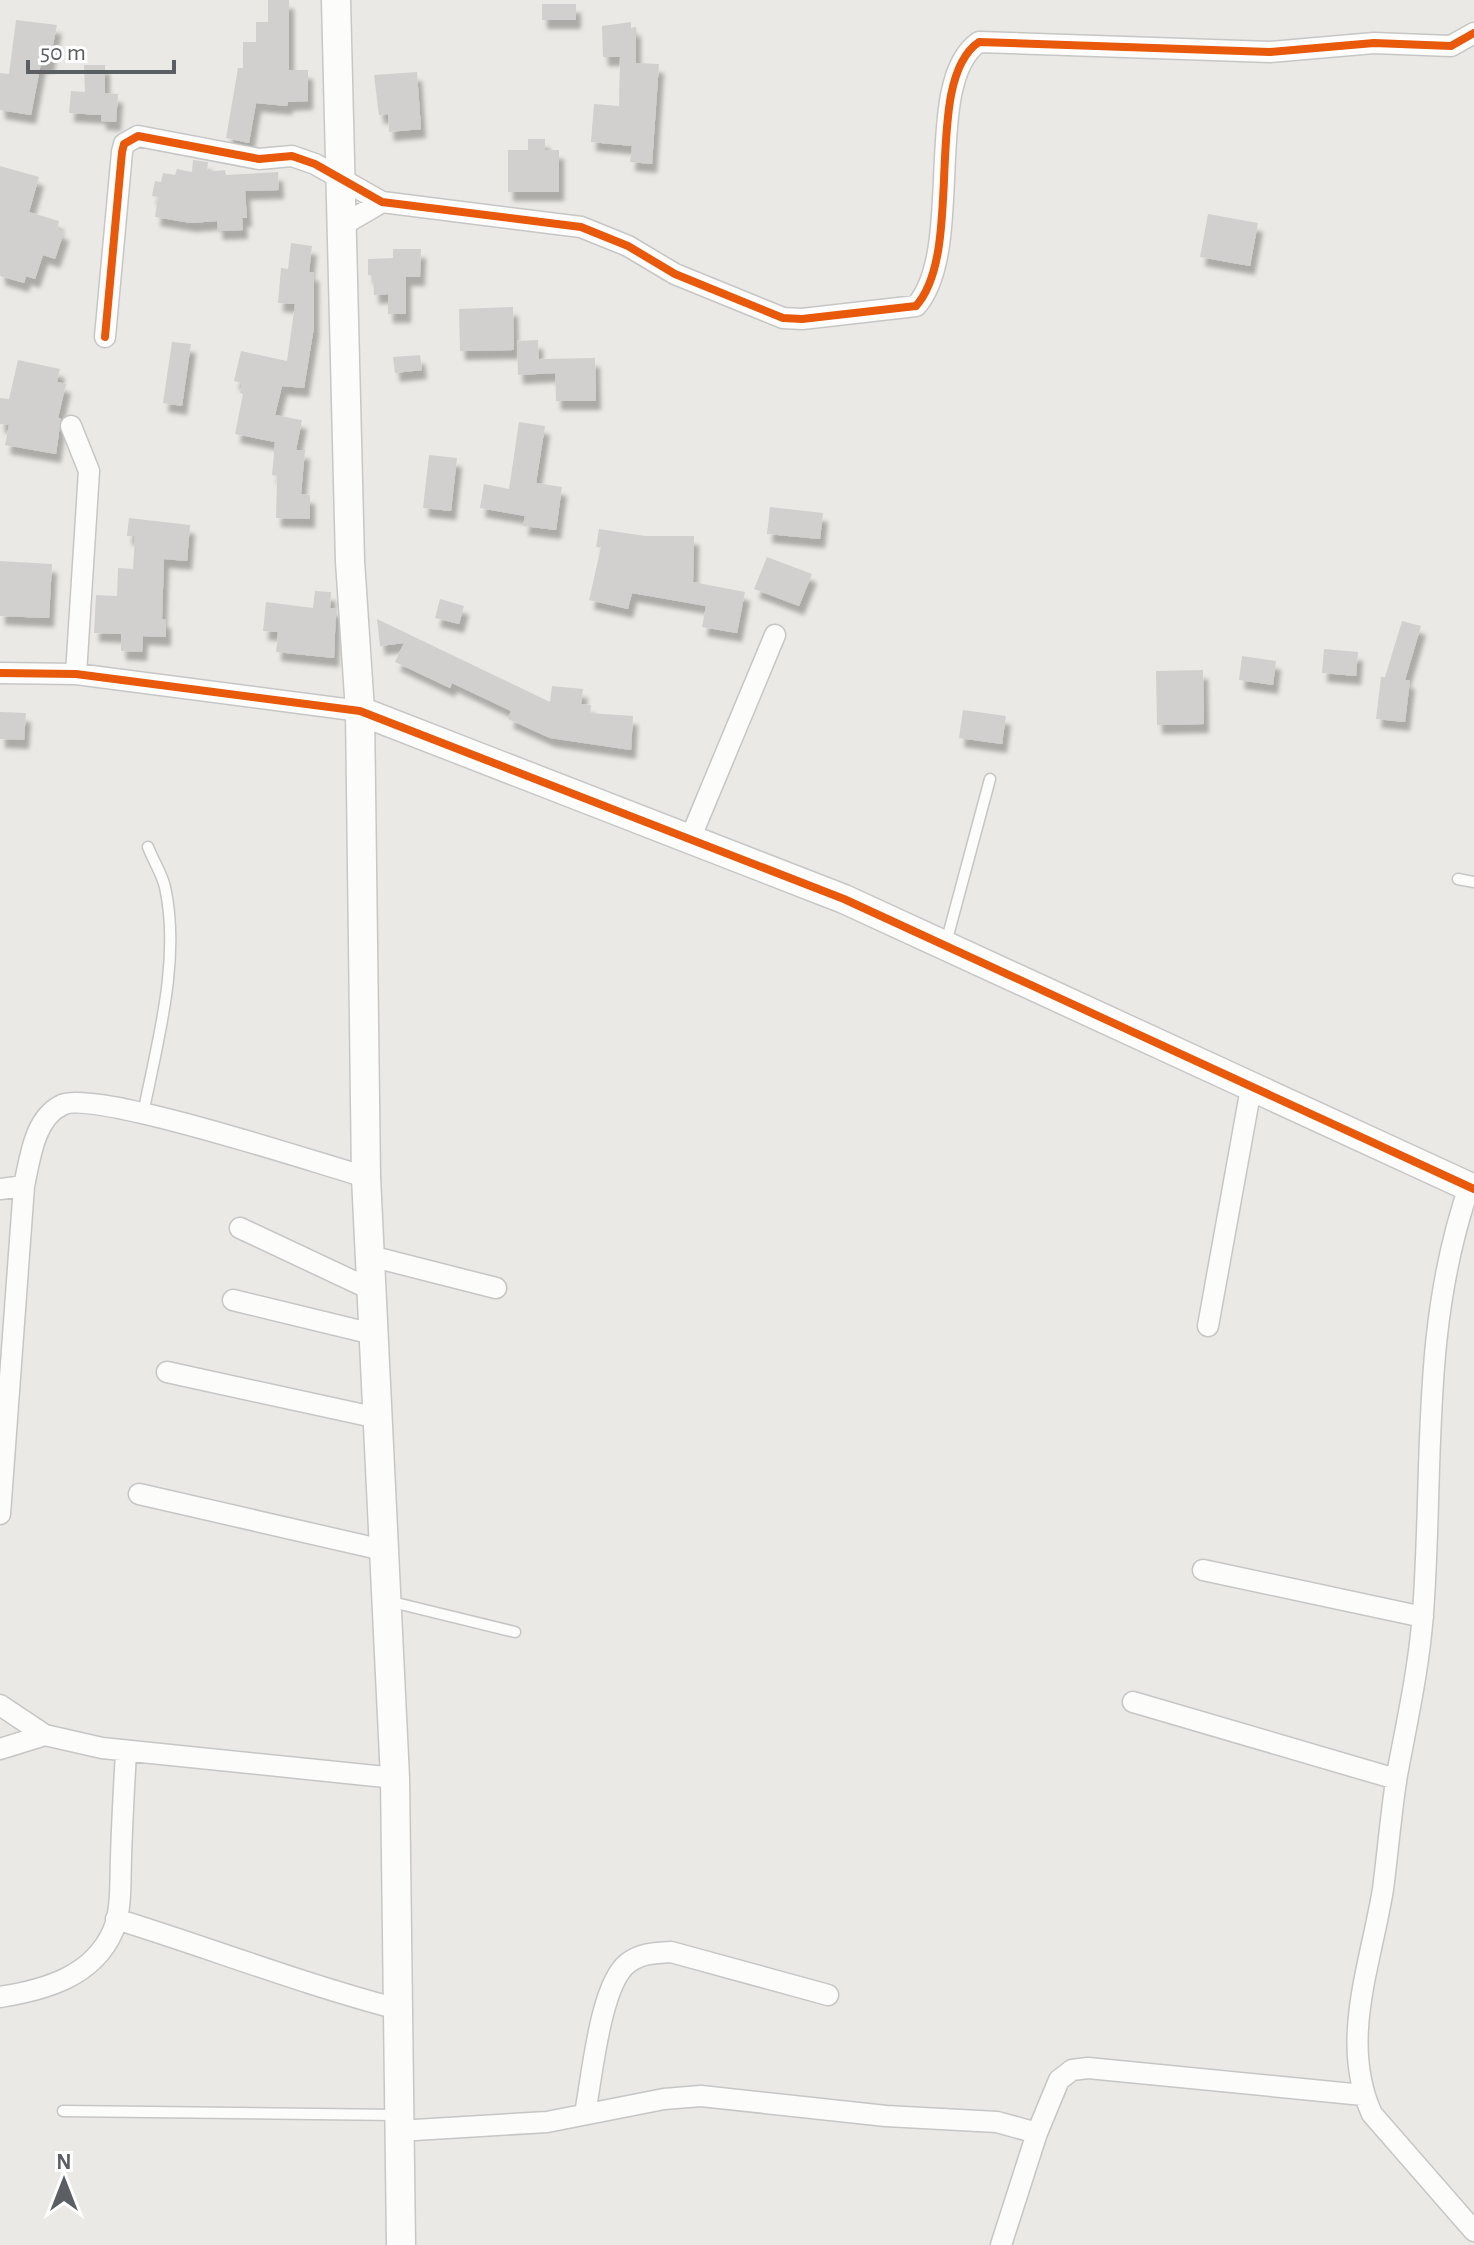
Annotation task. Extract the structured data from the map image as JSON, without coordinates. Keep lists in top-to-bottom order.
{
  "scale_bar": "50 m",
  "north": "top"
}
